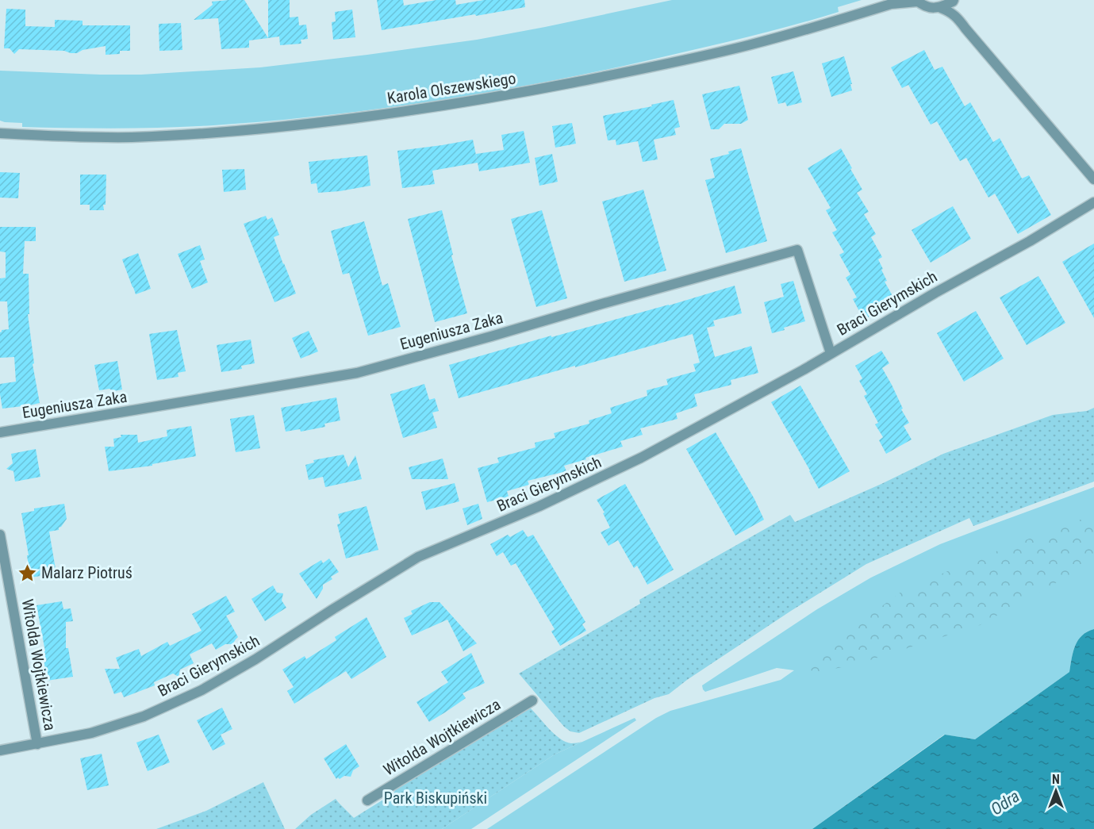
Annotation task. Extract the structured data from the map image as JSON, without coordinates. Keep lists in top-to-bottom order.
{
  "streets": {
    "street": [
      "Karola Olszewskiego",
      "Braci Gierymskich",
      "Eugeniusza Zaka",
      "Witolda Wojtkiewicza"
    ]
  },
  "crossings": [
    ["Braci Gierymskich", "Eugeniusza Zaka"],
    ["Braci Gierymskich", "Witolda Wojtkiewicza"]
  ],
  "water": ["Odra"],
  "parks": ["Park Biskupiński"],
  "places": {
    "place": ["Malarz Piotruś"]
  },
  "north": "top"
}
